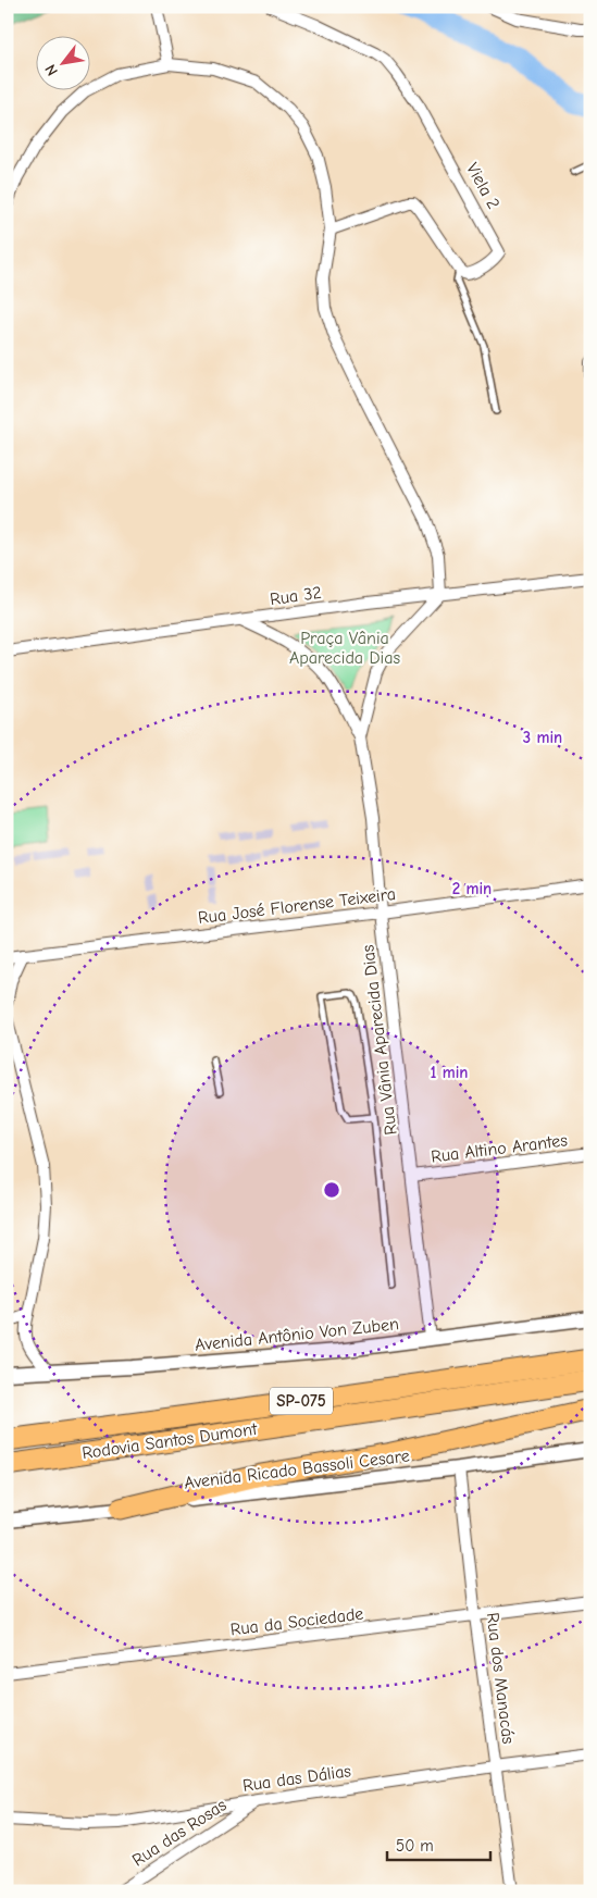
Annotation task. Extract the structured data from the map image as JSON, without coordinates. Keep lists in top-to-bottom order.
{
  "streets": {
    "highway": ["SP-075", "Rodovia Santos Dumont"],
    "street": [
      "Viela 2",
      "Rua 32",
      "Rua José Florense Teixeira",
      "Rua Vânia Aparecida Dias",
      "Rua Altino Arantes",
      "Avenida Antônio Von Zuben",
      "Avenida Ricado Bassoli Cesare",
      "Rua da Sociedade",
      "Rua dos Manacás",
      "Rua das Dálias",
      "Rua das Rosas"
    ]
  },
  "crossings": [
    ["Rua 32", "Rua Vânia Aparecida Dias"],
    ["Rua José Florense Teixeira", "Rua Vânia Aparecida Dias"],
    ["Rua Vânia Aparecida Dias", "Rua Altino Arantes"],
    ["Rua Vânia Aparecida Dias", "Avenida Antônio Von Zuben"],
    ["Avenida Ricado Bassoli Cesare", "Rua dos Manacás"],
    ["Rua da Sociedade", "Rua dos Manacás"],
    ["Rua dos Manacás", "Rua das Dálias"],
    ["Rua das Dálias", "Rua das Rosas"]
  ],
  "parks": ["Praça Vânia Aparecida Dias"],
  "scale_bar": "50 m",
  "north": "bottom left",
  "rings": ["3 min", "2 min", "1 min"]
}
